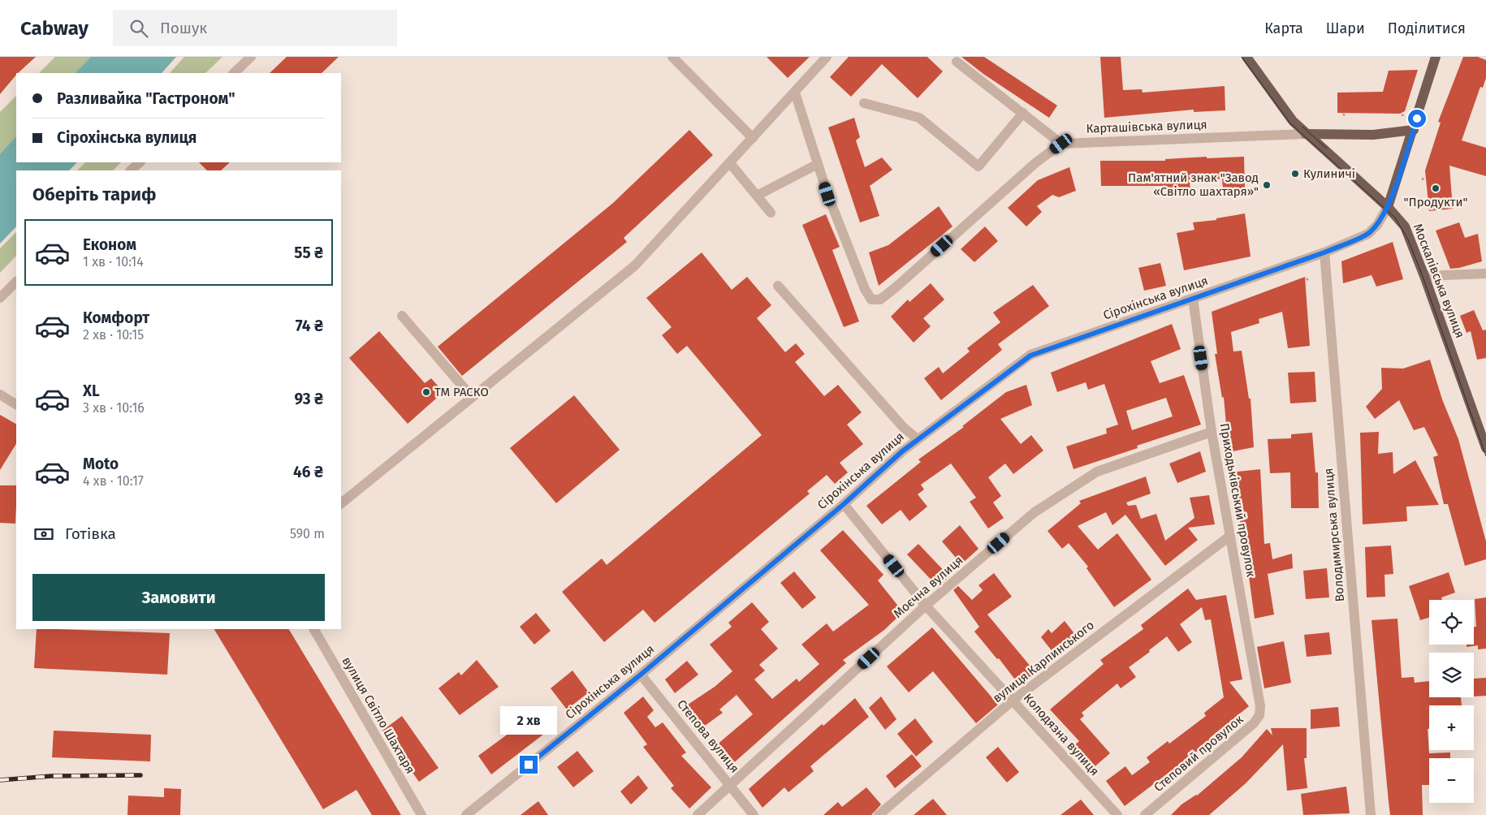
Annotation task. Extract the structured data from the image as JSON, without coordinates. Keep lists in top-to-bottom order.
{
  "streets": {
    "main road": ["Москалівська вулиця"],
    "street": [
      "Карташівська вулиця",
      "Сірохінська вулиця",
      "Приходьківський провулок",
      "Володимирська вулиця",
      "Моєчна вулиця",
      "вулиця Карпинського",
      "вулиця Світло Шахтаря",
      "Колодязна вулиця",
      "Степова вулиця",
      "Степовий провулок"
    ]
  },
  "crossings": [
    ["Карташівська вулиця", "Москалівська вулиця"],
    ["Москалівська вулиця", "Сірохінська вулиця"],
    ["Сірохінська вулиця", "Приходьківський провулок"],
    ["Сірохінська вулиця", "Володимирська вулиця"],
    ["Сірохінська вулиця", "Колодязна вулиця"],
    ["Сірохінська вулиця", "Степова вулиця"],
    ["Приходьківський провулок", "Моєчна вулиця"],
    ["Приходьківський провулок", "вулиця Карпинського"],
    ["Приходьківський провулок", "Степовий провулок"],
    ["Моєчна вулиця", "Колодязна вулиця"],
    ["Моєчна вулиця", "Степова вулиця"],
    ["вулиця Карпинського", "Колодязна вулиця"]
  ],
  "places": [
    "Кулиничі",
    "Пам'ятний знак \"Завод «Світло шахтаря»\"",
    "\"Продукти\"",
    "ТМ РАСКО"
  ],
  "page": {
    "header": "Cabway",
    "search": "Пошук",
    "nav": ["Карта", "Шари", "Поділитися"],
    "banner": ["Разливайка \"Гастроном\"", "Сірохінська вулиця"],
    "heading": "Оберіть тариф",
    "list": [
      {
        "name": "Економ",
        "note": "1 хв · 10:14",
        "value": "55 ₴"
      },
      {
        "name": "Комфорт",
        "note": "2 хв · 10:15",
        "value": "74 ₴"
      },
      {
        "name": "XL",
        "note": "3 хв · 10:16",
        "value": "93 ₴"
      },
      {
        "name": "Moto",
        "note": "4 хв · 10:17",
        "value": "46 ₴"
      }
    ],
    "pay": ["Готівка", "590 m"],
    "buttons": "Замовити",
    "map_buttons": ["+", "−"],
    "bubble": "2 хв"
  }
}
